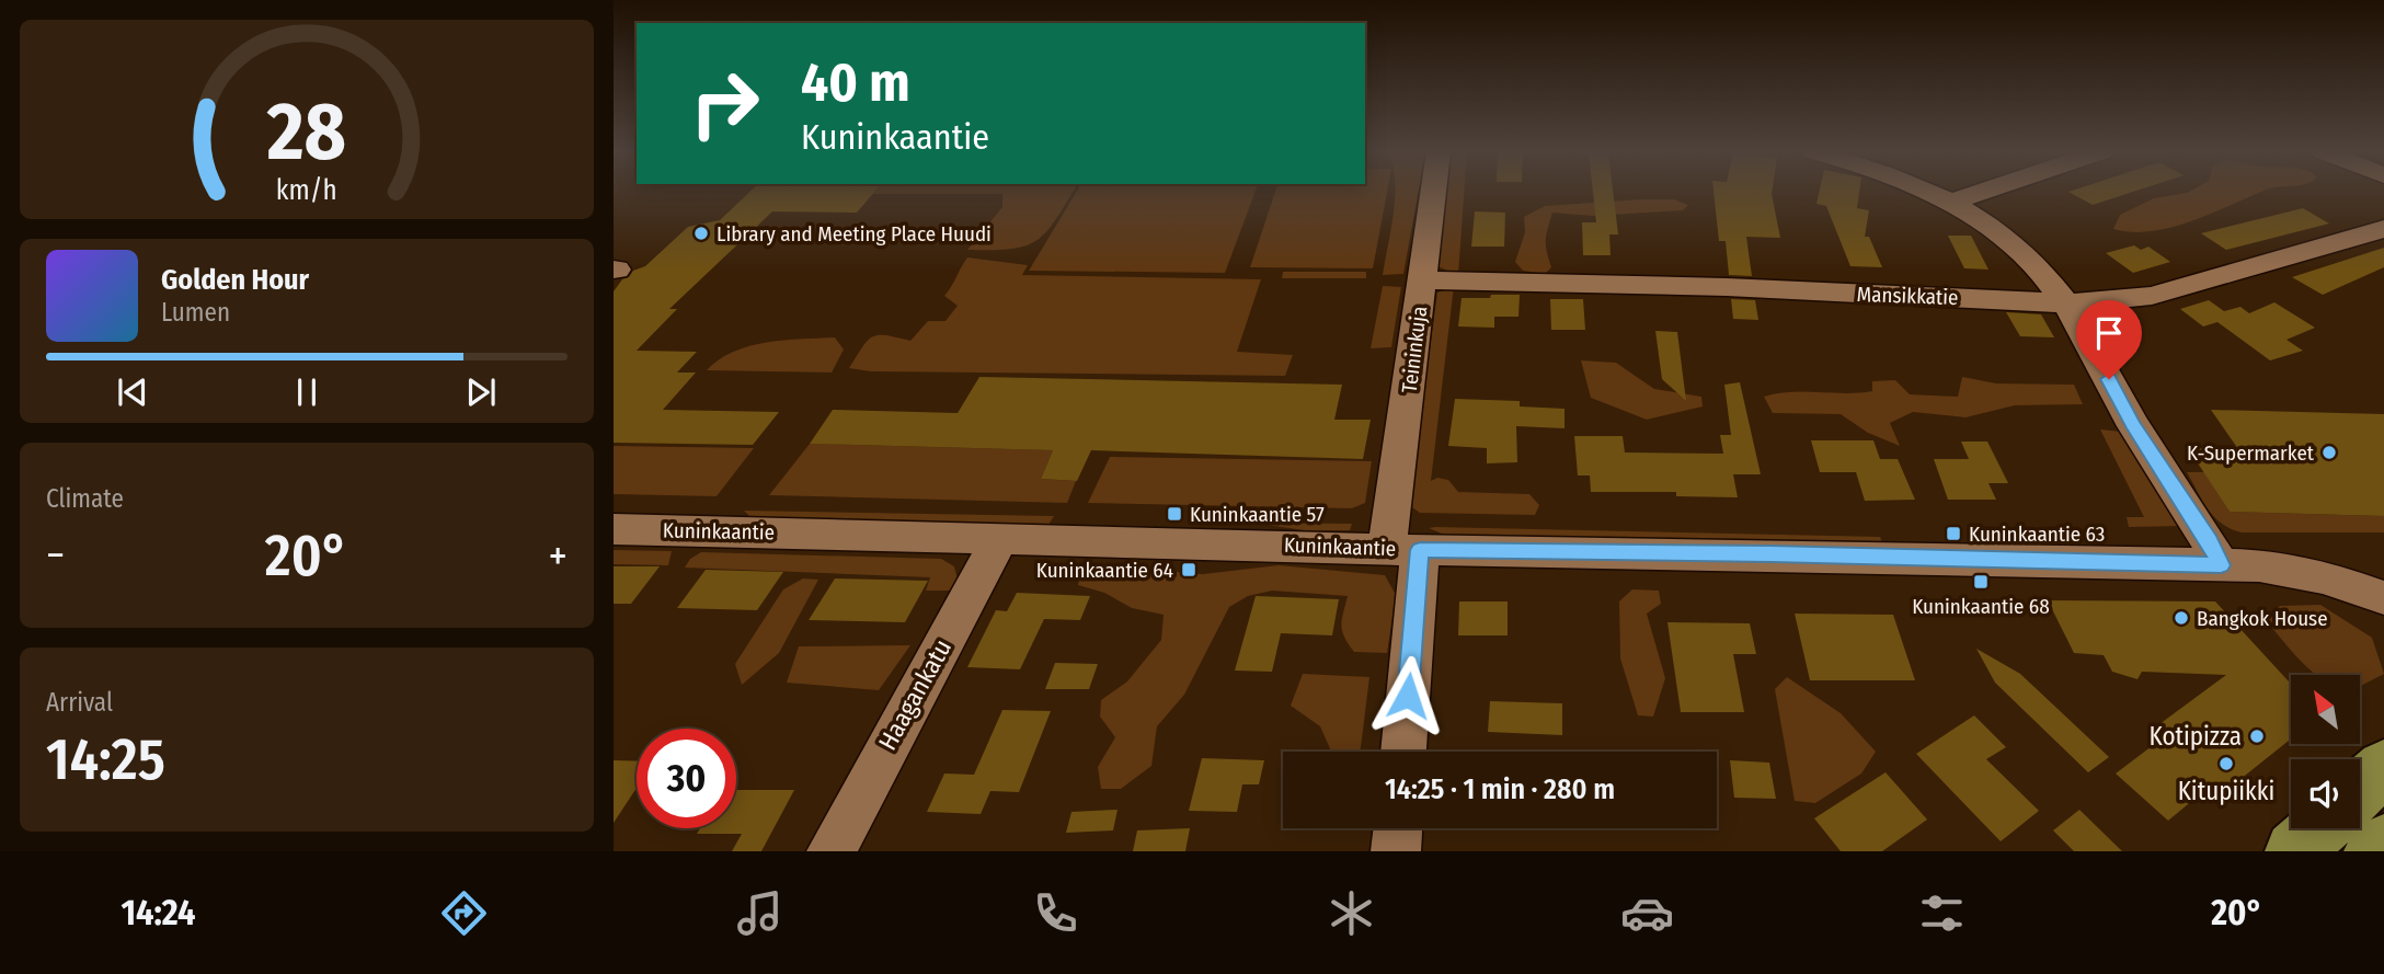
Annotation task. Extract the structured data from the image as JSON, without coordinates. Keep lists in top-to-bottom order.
{
  "streets": {
    "street": [
      "Mansikkatie",
      "Teininkuja",
      "Kuninkaantie",
      "Haagankatu"
    ]
  },
  "crossings": [
    ["Mansikkatie", "Teininkuja"],
    ["Teininkuja", "Kuninkaantie"],
    ["Kuninkaantie", "Haagankatu"]
  ],
  "places": {
    "other": [
      "Library and Meeting Place Huudi",
      "K-Supermarket",
      "Bangkok House",
      "Kotipizza",
      "Kitupiikki"
    ],
    "transit": [
      "Kuninkaantie 57",
      "Kuninkaantie 63",
      "Kuninkaantie 64",
      "Kuninkaantie 68"
    ]
  },
  "north": "top left",
  "page": {
    "turn": ["40 m", "Kuninkaantie"],
    "song": ["Golden Hour", "Lumen"],
    "tile": [
      "Climate",
      ["Arrival", "14:25"]
    ],
    "heat": ["−", "20°", "+"],
    "limit": "30",
    "trip": "14:25 · 1 min · 280 m",
    "tabs": ["14:24", "20°"],
    "gauge": ["28", "km/h"]
  }
}
